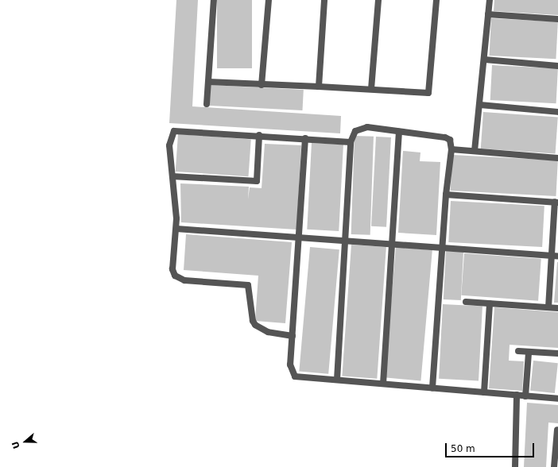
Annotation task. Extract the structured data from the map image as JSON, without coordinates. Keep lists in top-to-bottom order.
{
  "scale_bar": "50 m",
  "north": "left"
}
